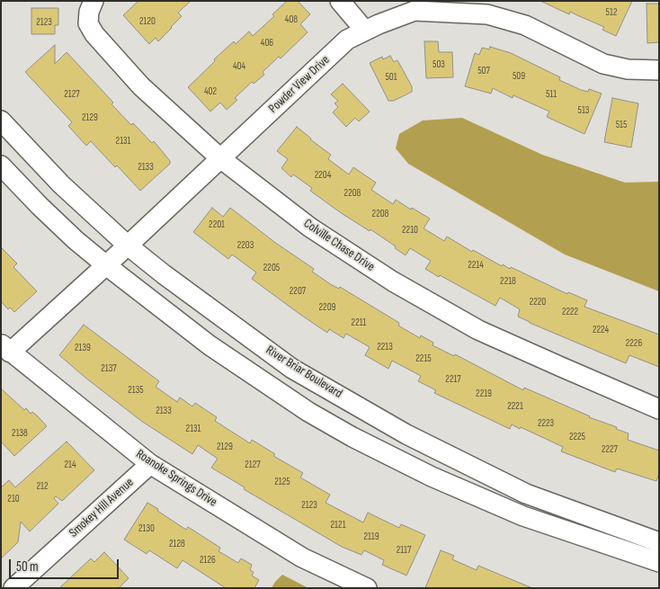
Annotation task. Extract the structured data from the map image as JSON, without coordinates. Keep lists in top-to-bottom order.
{
  "streets": {
    "street": [
      "Powder View Drive",
      "Colville Chase Drive",
      "River Briar Boulevard",
      "Roanoke Springs Drive",
      "Smokey Hill Avenue"
    ]
  },
  "crossings": [
    ["Powder View Drive", "Colville Chase Drive"],
    ["Powder View Drive", "River Briar Boulevard"],
    ["Powder View Drive", "Roanoke Springs Drive"],
    ["Roanoke Springs Drive", "Smokey Hill Avenue"]
  ],
  "house_numbers": [
    "512",
    "408",
    "2120",
    "2123",
    "406",
    "503",
    "404",
    "507",
    "509",
    "501",
    "402",
    "2127",
    "511",
    "513",
    "2129",
    "515",
    "2131",
    "2133",
    "2204",
    "2208",
    "2208",
    "2201",
    "2210",
    "2203",
    "2214",
    "2205",
    "2218",
    "2207",
    "2220",
    "2209",
    "2222",
    "2211",
    "2224",
    "2226",
    "2213",
    "2139",
    "2215",
    "2137",
    "2217",
    "2135",
    "2219",
    "2221",
    "2133",
    "2223",
    "2131",
    "2138",
    "2225",
    "2129",
    "2227",
    "214",
    "2127",
    "2125",
    "212",
    "210",
    "2123",
    "2121",
    "2130",
    "2119",
    "2128",
    "2117",
    "2126"
  ],
  "scale_bar": "50 m"
}
